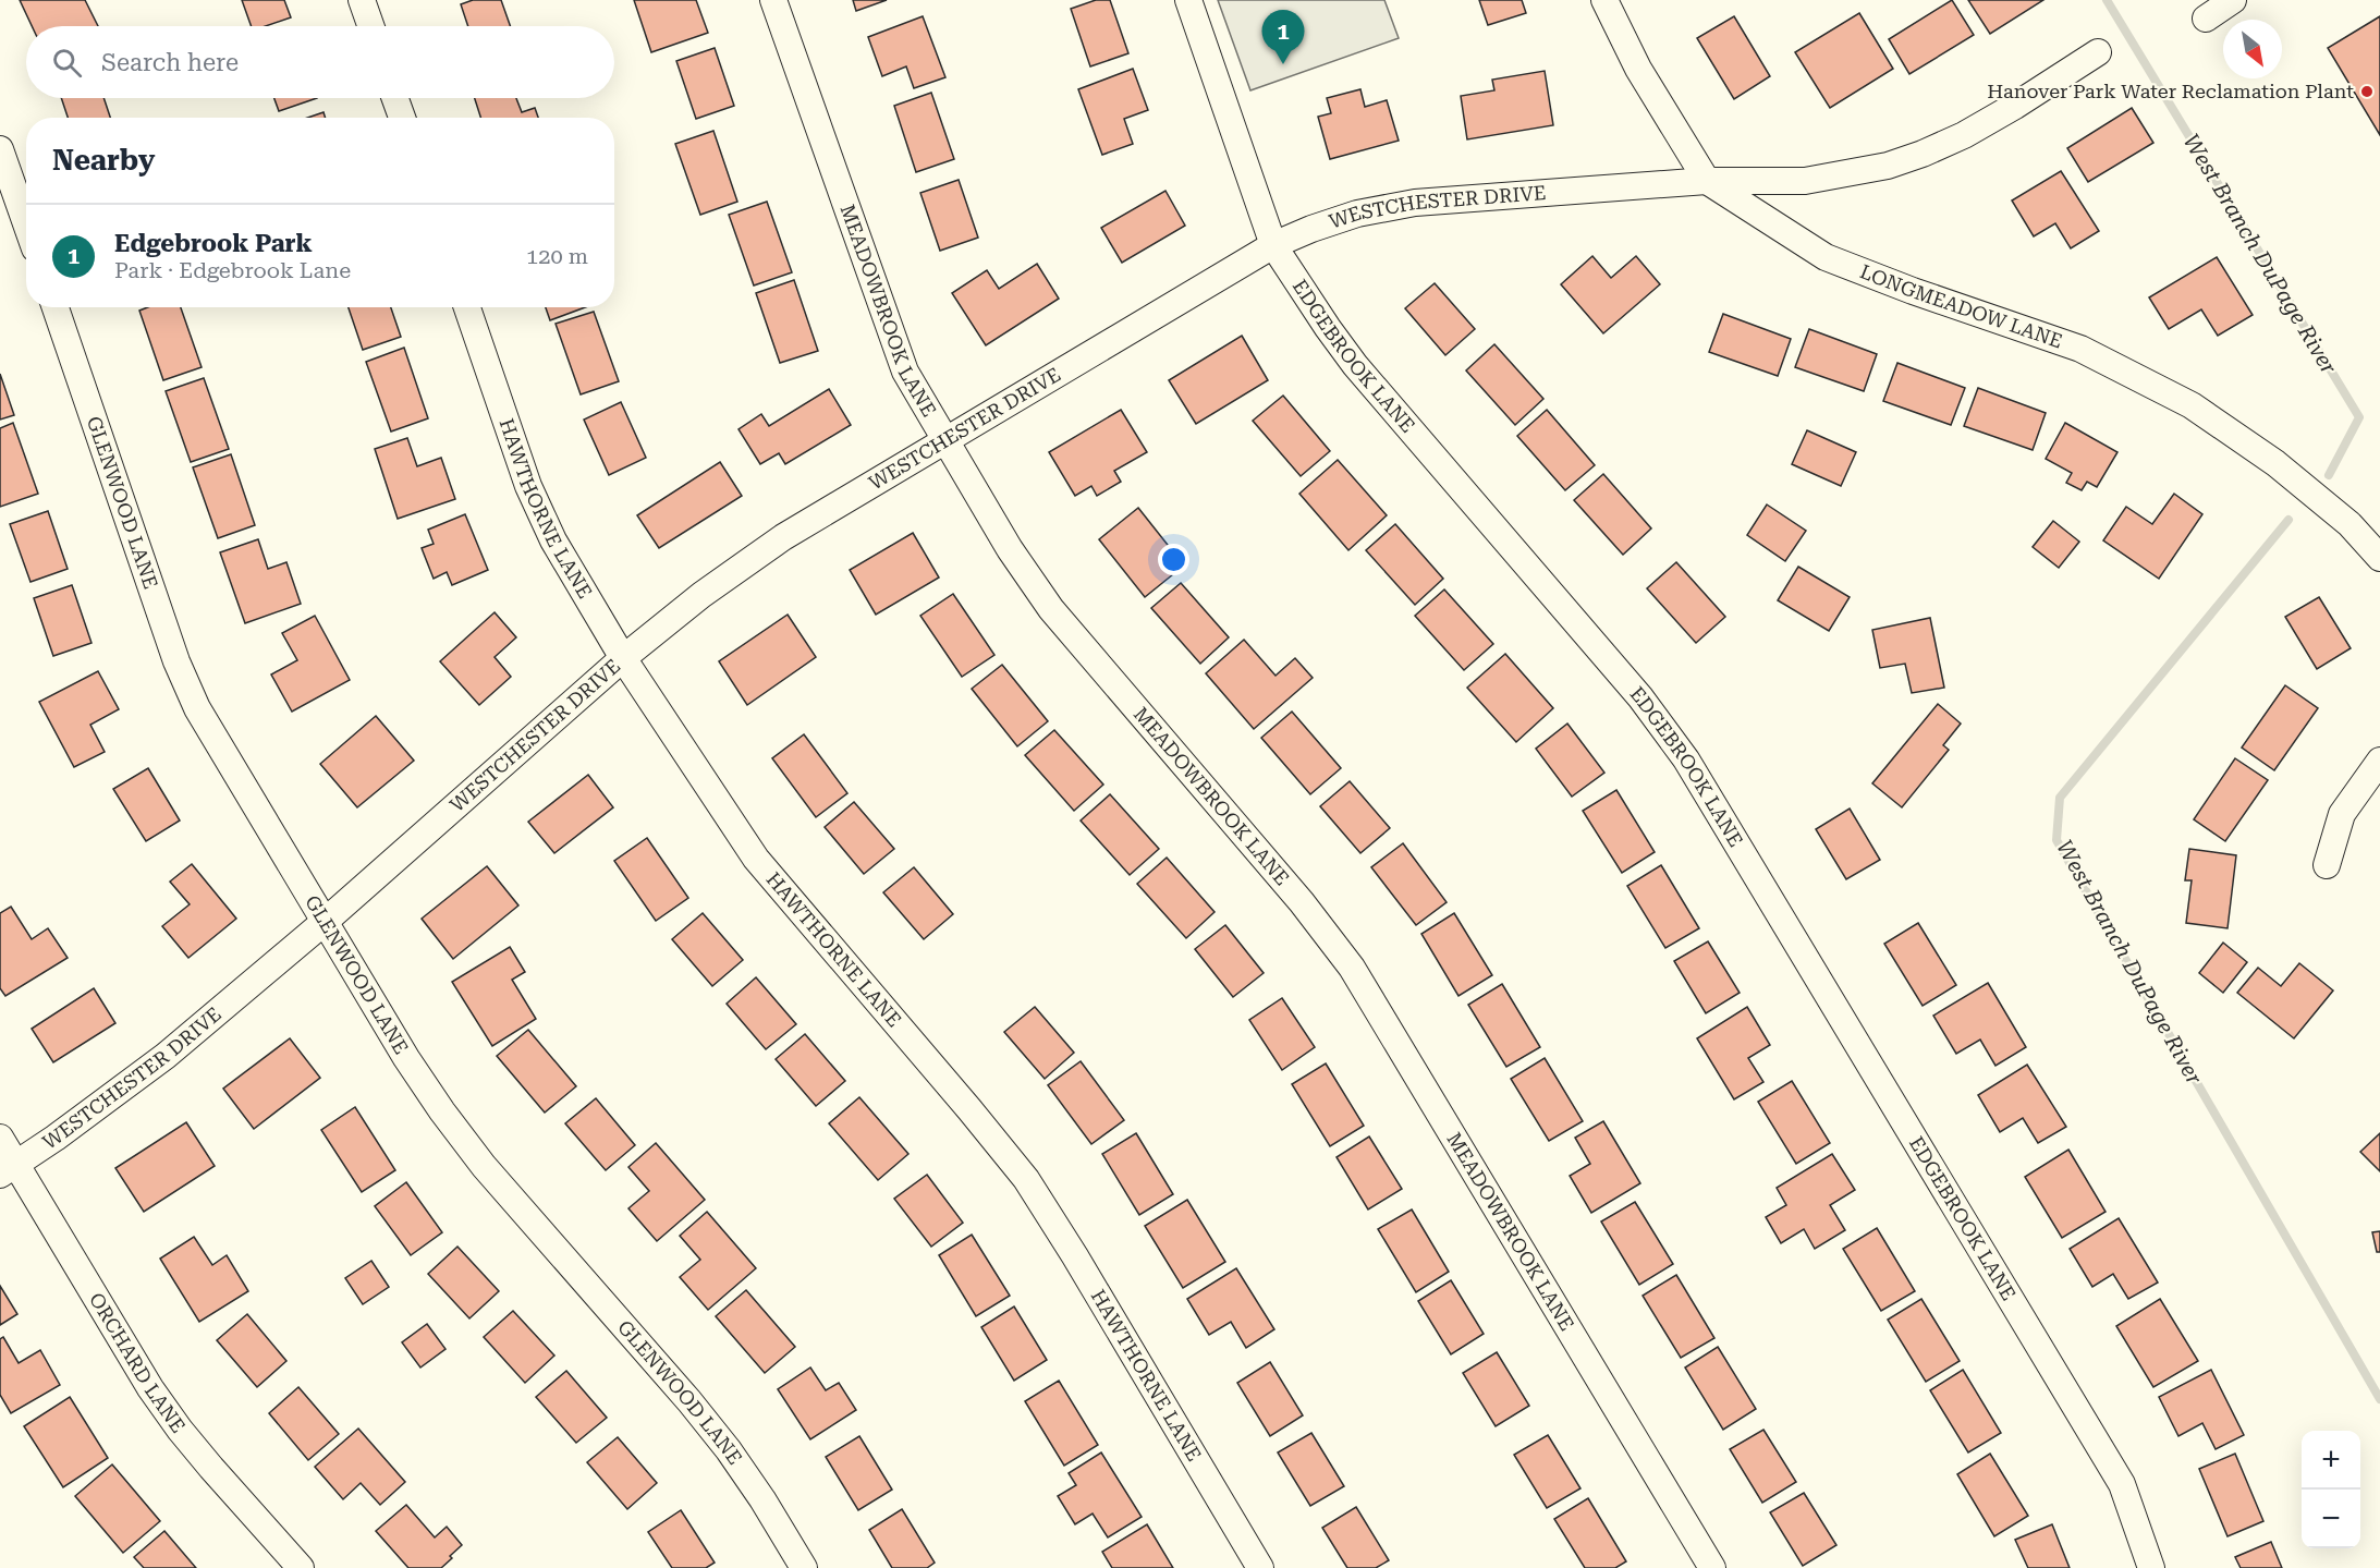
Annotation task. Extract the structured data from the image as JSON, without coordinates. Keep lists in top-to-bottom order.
{
  "streets": {
    "street": [
      "WESTCHESTER DRIVE",
      "LONGMEADOW LANE",
      "MEADOWBROOK LANE",
      "EDGEBROOK LANE",
      "GLENWOOD LANE",
      "HAWTHORNE LANE",
      "ORCHARD LANE"
    ]
  },
  "crossings": [
    ["WESTCHESTER DRIVE", "LONGMEADOW LANE"],
    ["WESTCHESTER DRIVE", "MEADOWBROOK LANE"],
    ["WESTCHESTER DRIVE", "EDGEBROOK LANE"],
    ["WESTCHESTER DRIVE", "GLENWOOD LANE"],
    ["WESTCHESTER DRIVE", "HAWTHORNE LANE"],
    ["WESTCHESTER DRIVE", "ORCHARD LANE"]
  ],
  "water": ["West Branch DuPage River"],
  "places": ["Hanover Park Water Reclamation Plant"],
  "north": "bottom right",
  "page": {
    "pins": "1",
    "search": "Search here",
    "heading": "Nearby",
    "list": [
      {
        "mark": "1",
        "name": "Edgebrook Park",
        "note": "Park · Edgebrook Lane",
        "value": "120 m"
      }
    ],
    "map_buttons": ["+", "−"]
  }
}
